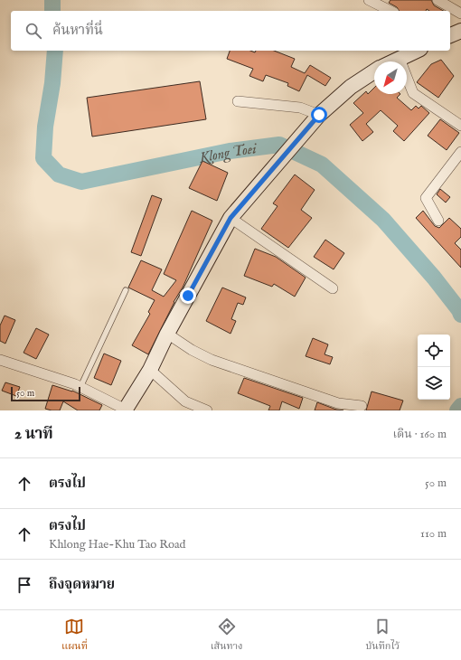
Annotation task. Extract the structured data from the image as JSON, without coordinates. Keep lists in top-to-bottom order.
{
  "water": ["Klong Toei"],
  "scale_bar": "50 m",
  "north": "bottom left",
  "page": {
    "search": "ค้นหาที่นี่",
    "scale": "50 m",
    "heading": ["2 นาที", "เดิน · 160 m"],
    "list": [
      ["ตรงไป", "50 m"],
      ["ตรงไป", "Khlong Hae-Khu Tao Road", "110 m"],
      "ถึงจุดหมาย"
    ],
    "nav": ["แผนที่", "เส้นทาง", "บันทึกไว้"]
  }
}
